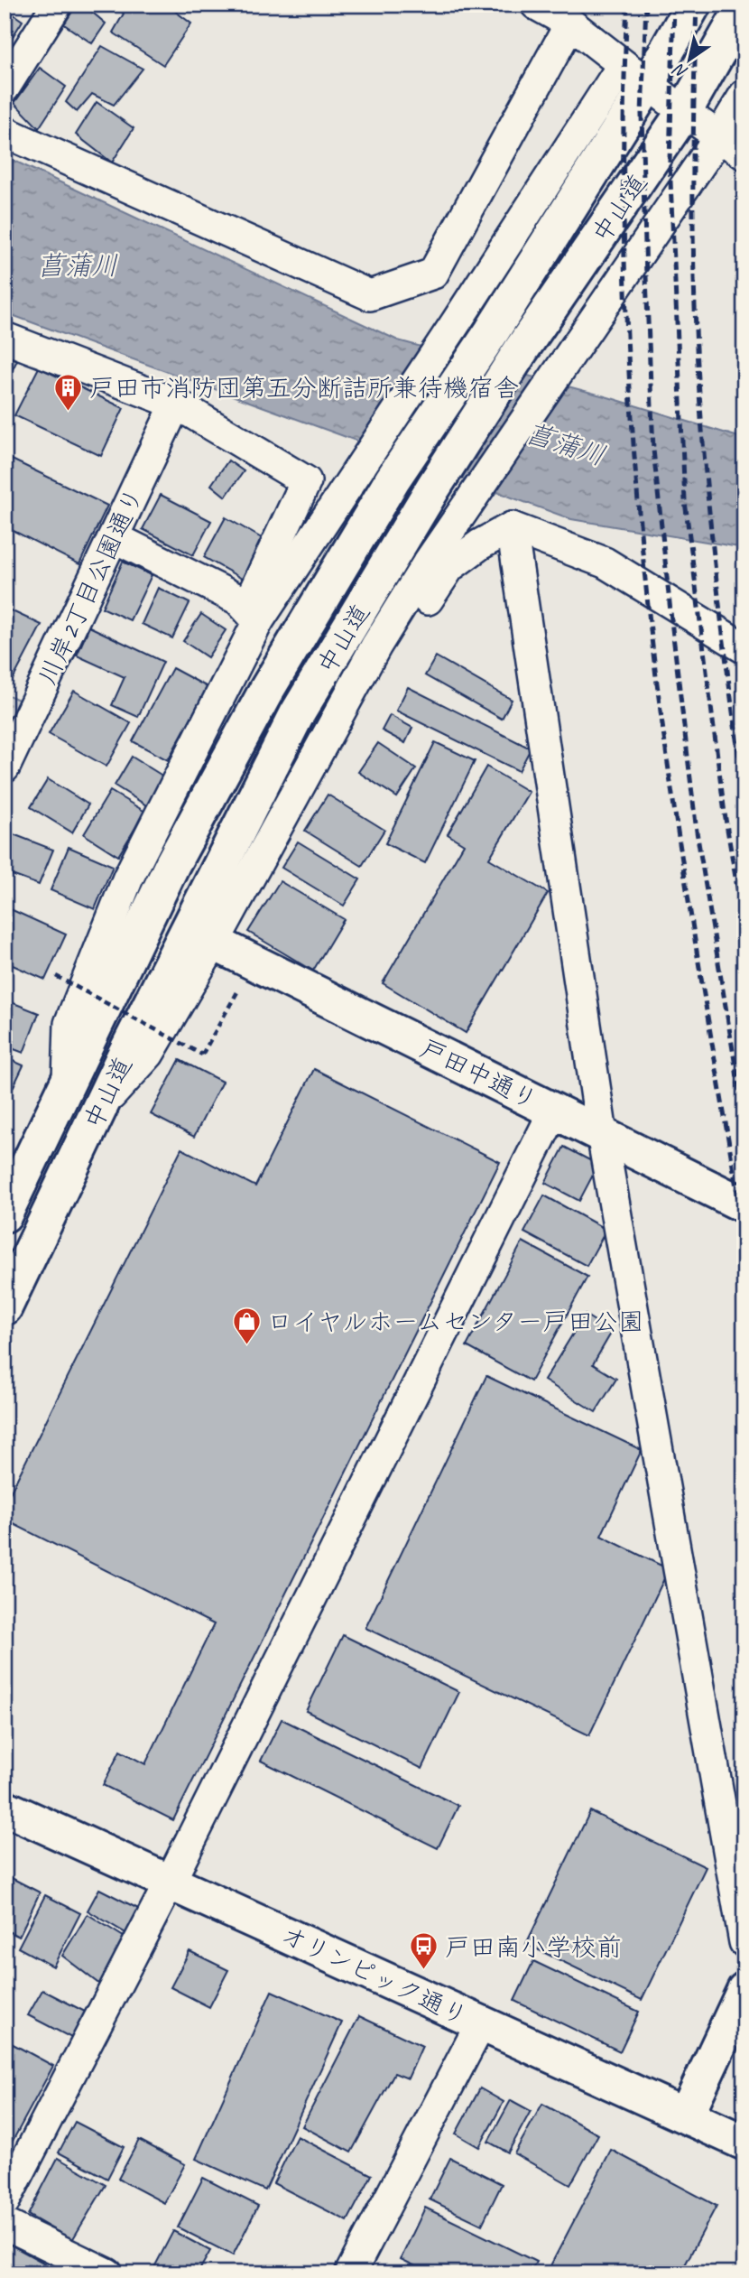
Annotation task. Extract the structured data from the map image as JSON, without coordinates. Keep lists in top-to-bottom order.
{
  "streets": {
    "main road": ["中山道", "戸田中通り", "オリンピック通り"],
    "street": ["川岸2丁目公園通り"]
  },
  "water": ["菖蒲川"],
  "places": {
    "building": ["戸田市消防団第五分断詰所兼待機宿舎"],
    "shop": ["ロイヤルホームセンター戸田公園"],
    "bus stop": ["戸田南小学校前"]
  },
  "north": "bottom left"
}
